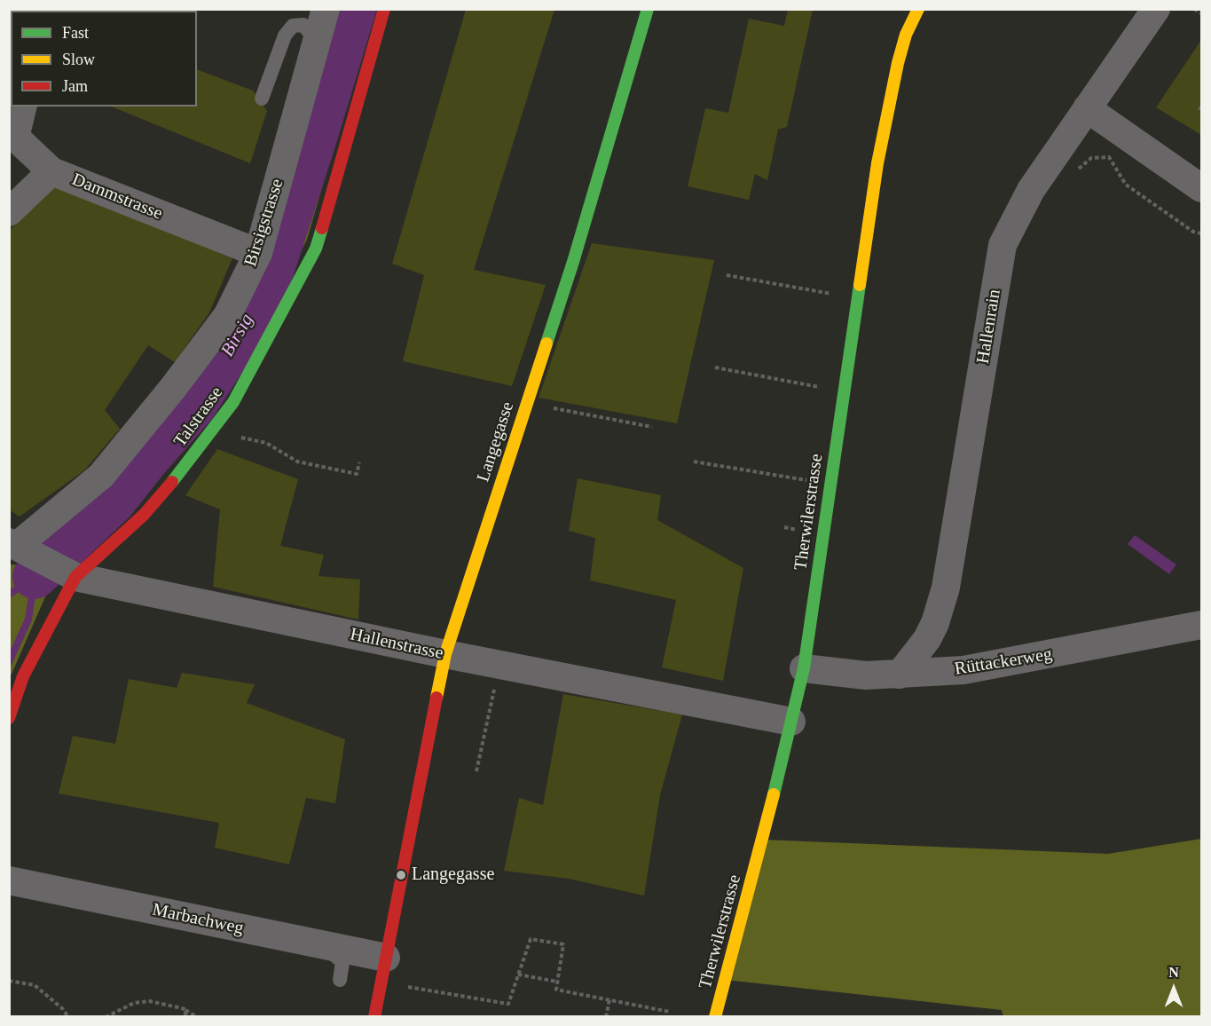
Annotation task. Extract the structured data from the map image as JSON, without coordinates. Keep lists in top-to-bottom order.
{
  "streets": {
    "street": [
      "Dammstrasse",
      "Birsigstrasse",
      "Hallenrain",
      "Talstrasse",
      "Langegasse",
      "Therwilerstrasse",
      "Hallenstrasse",
      "Rüttackerweg",
      "Marbachweg"
    ]
  },
  "crossings": [
    ["Dammstrasse", "Birsigstrasse"],
    ["Birsigstrasse", "Hallenstrasse"],
    ["Hallenrain", "Rüttackerweg"],
    ["Talstrasse", "Hallenstrasse"],
    ["Langegasse", "Hallenstrasse"],
    ["Langegasse", "Marbachweg"],
    ["Therwilerstrasse", "Hallenstrasse"],
    ["Therwilerstrasse", "Rüttackerweg"]
  ],
  "water": ["Birsig"],
  "places": ["Langegasse"],
  "legend": ["Fast", "Slow", "Jam"],
  "north": "top"
}
